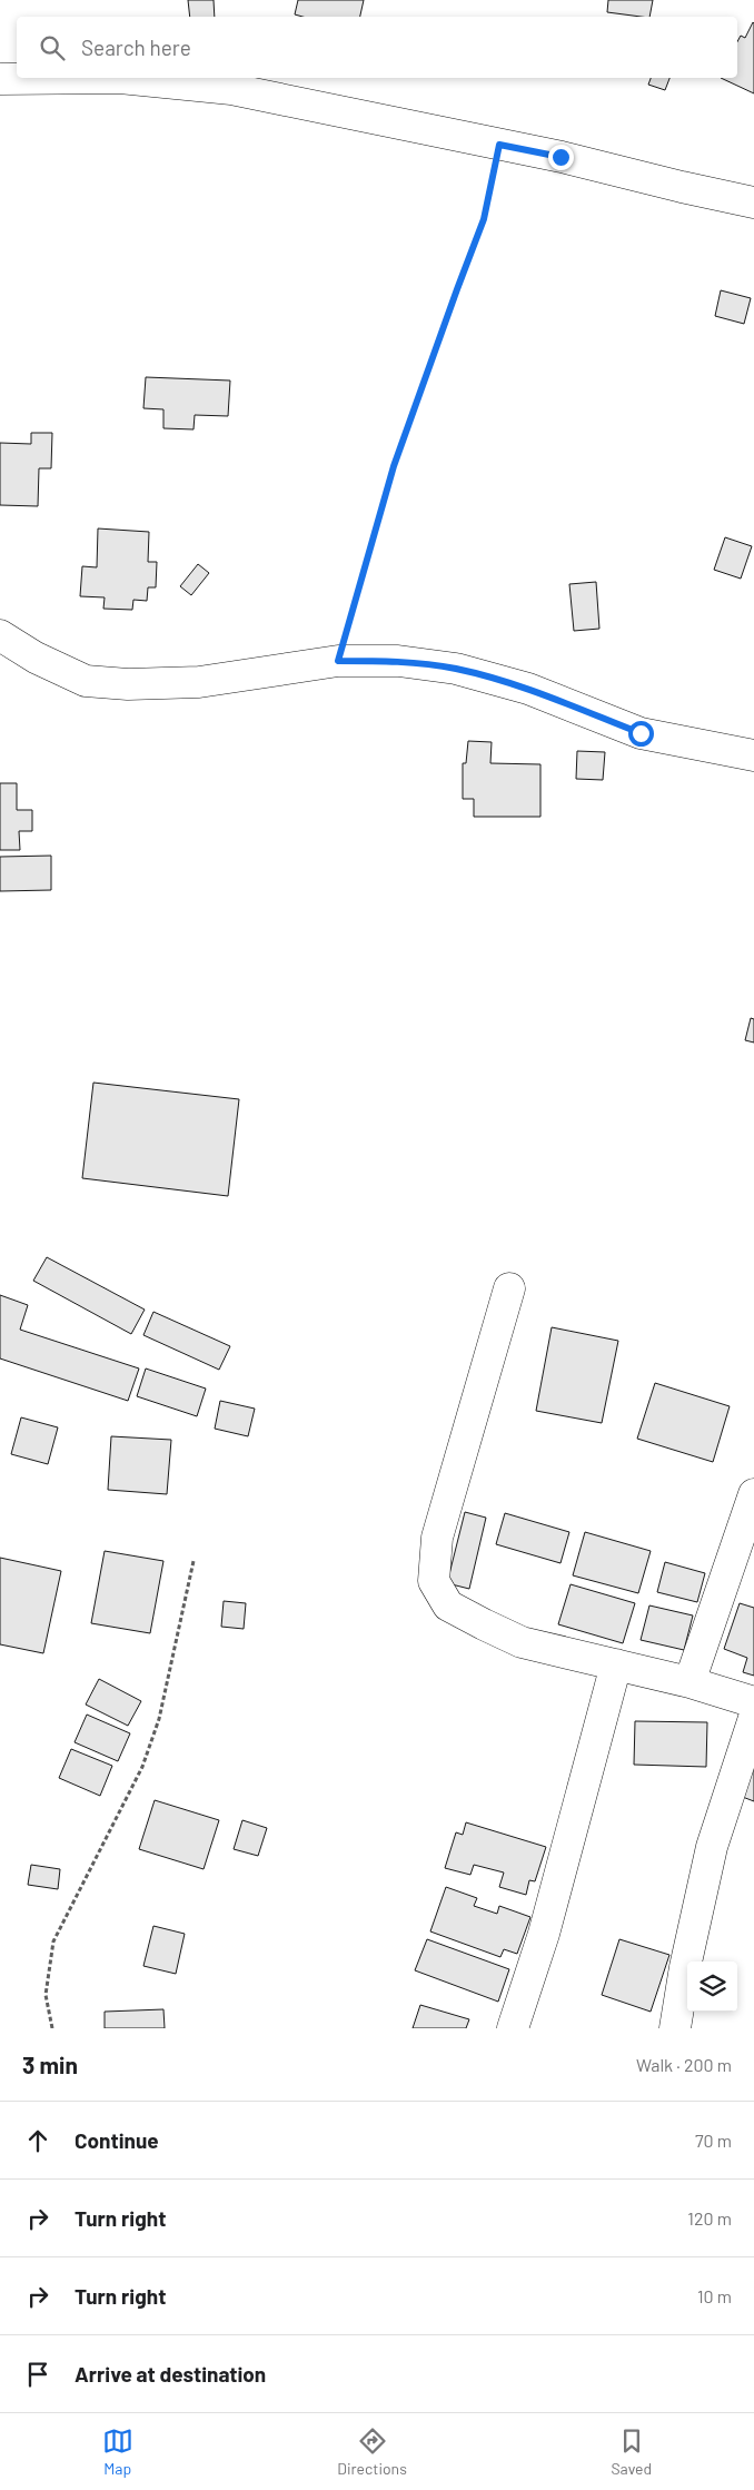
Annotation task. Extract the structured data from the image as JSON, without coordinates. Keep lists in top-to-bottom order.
{
  "page": {
    "search": "Search here",
    "heading": ["3 min", "Walk · 200 m"],
    "list": [
      ["Continue", "70 m"],
      ["Turn right", "120 m"],
      ["Turn right", "10 m"],
      "Arrive at destination"
    ],
    "nav": ["Map", "Directions", "Saved"]
  }
}
